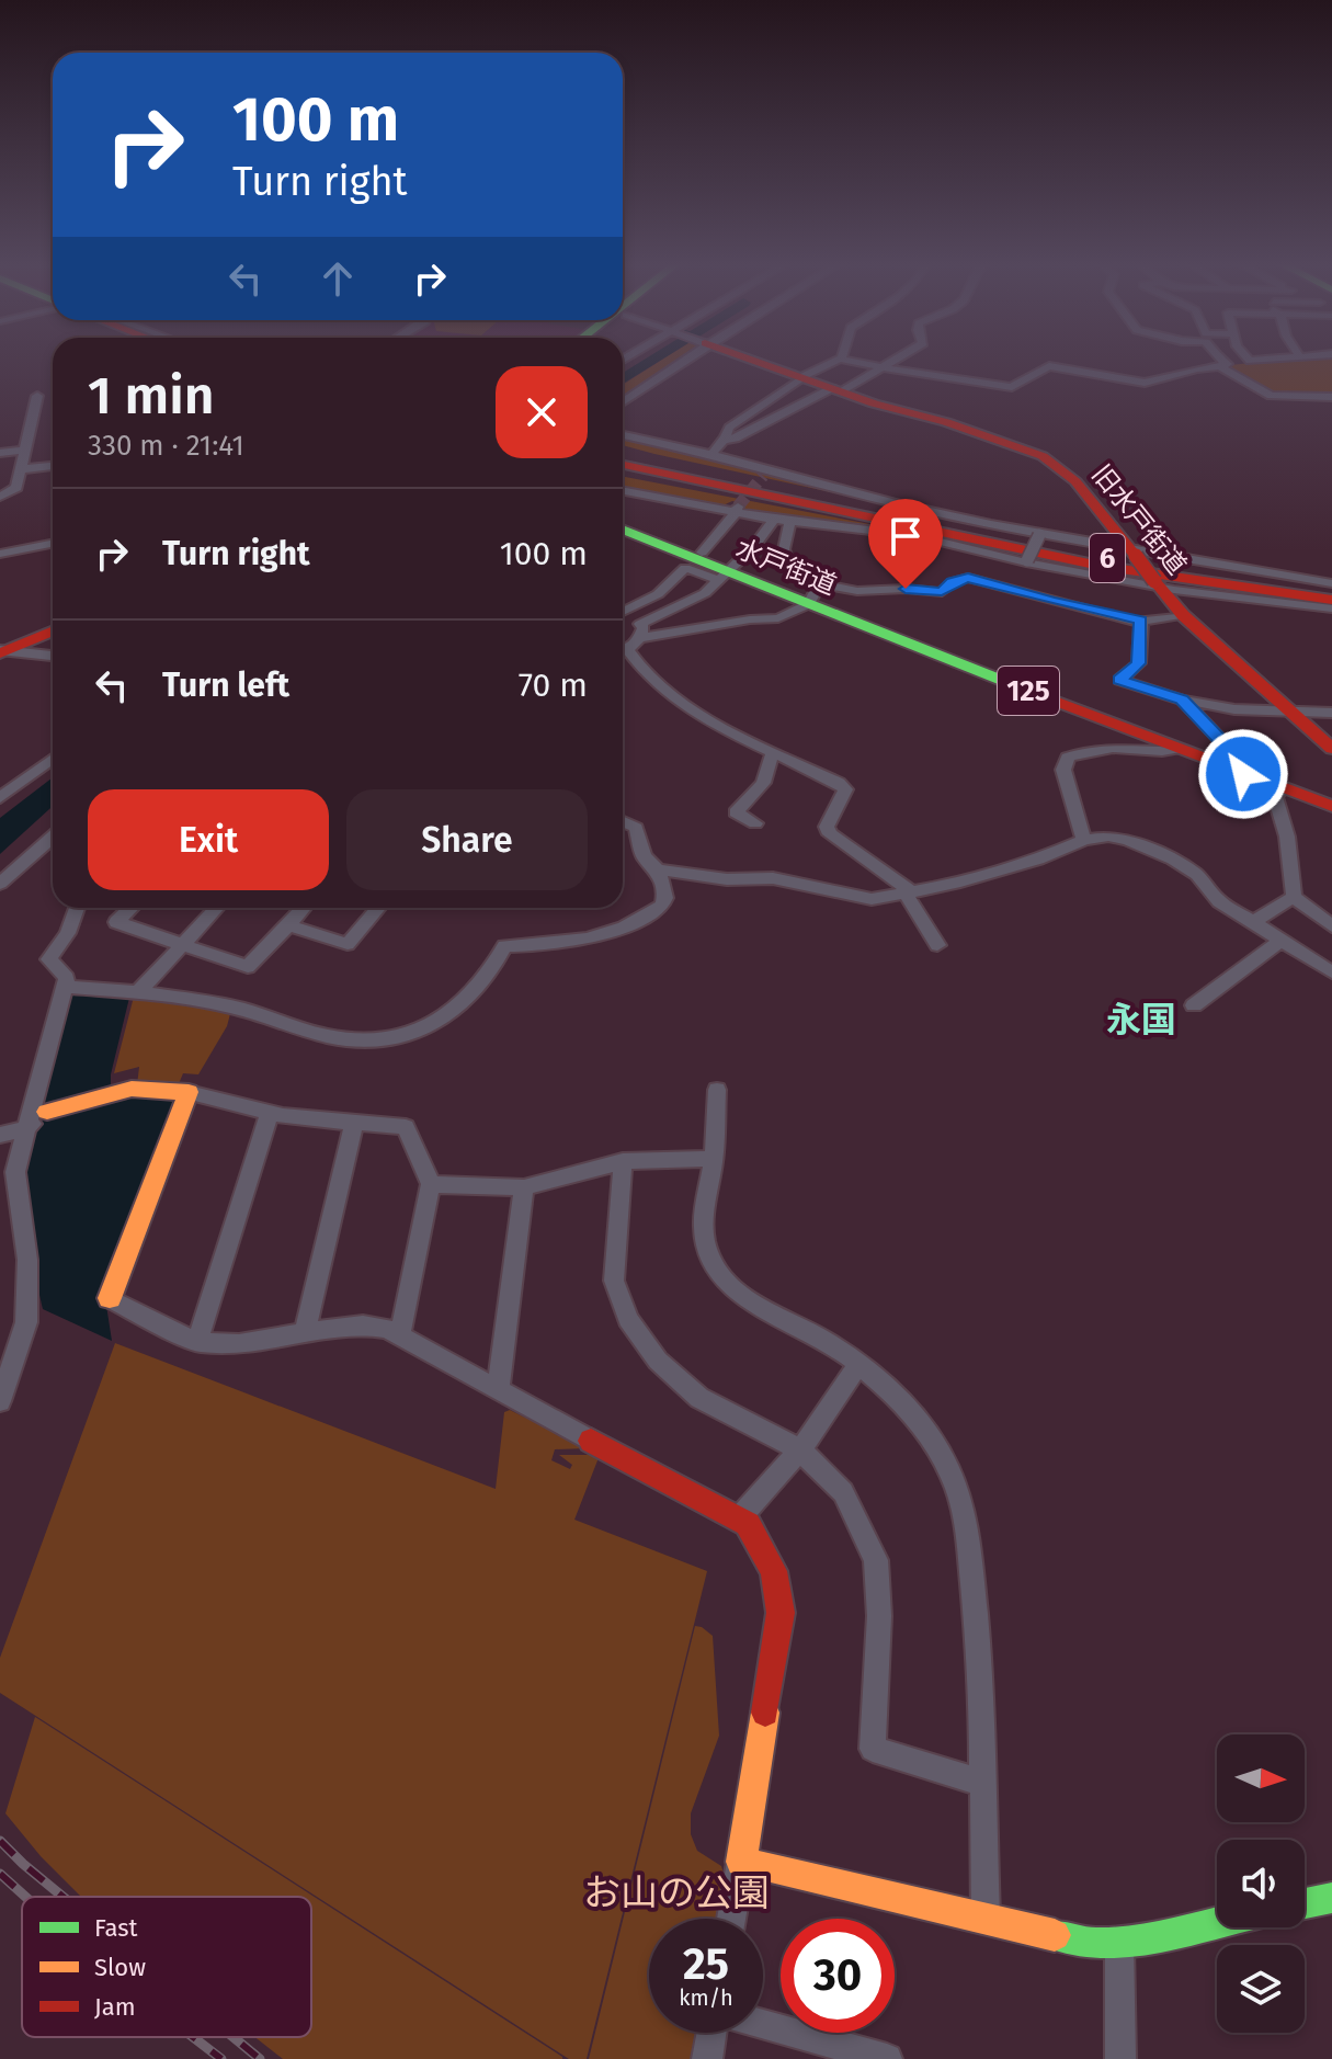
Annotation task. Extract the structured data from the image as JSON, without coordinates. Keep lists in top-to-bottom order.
{
  "streets": {
    "main road": [
      "旧水戸街道",
      "6",
      "水戸街道",
      "125"
    ]
  },
  "districts": ["永国"],
  "parks": ["お山の公園"],
  "legend": ["Fast", "Slow", "Jam"],
  "north": "right",
  "page": {
    "turn": ["100 m", "Turn right"],
    "heading": ["1 min", "330 m · 21:41"],
    "list": [
      {
        "name": "Turn right",
        "value": "100 m"
      },
      {
        "name": "Turn left",
        "value": "70 m"
      }
    ],
    "buttons": ["Exit", "Share"],
    "speed": "25 km/h",
    "limit": "30"
  }
}
